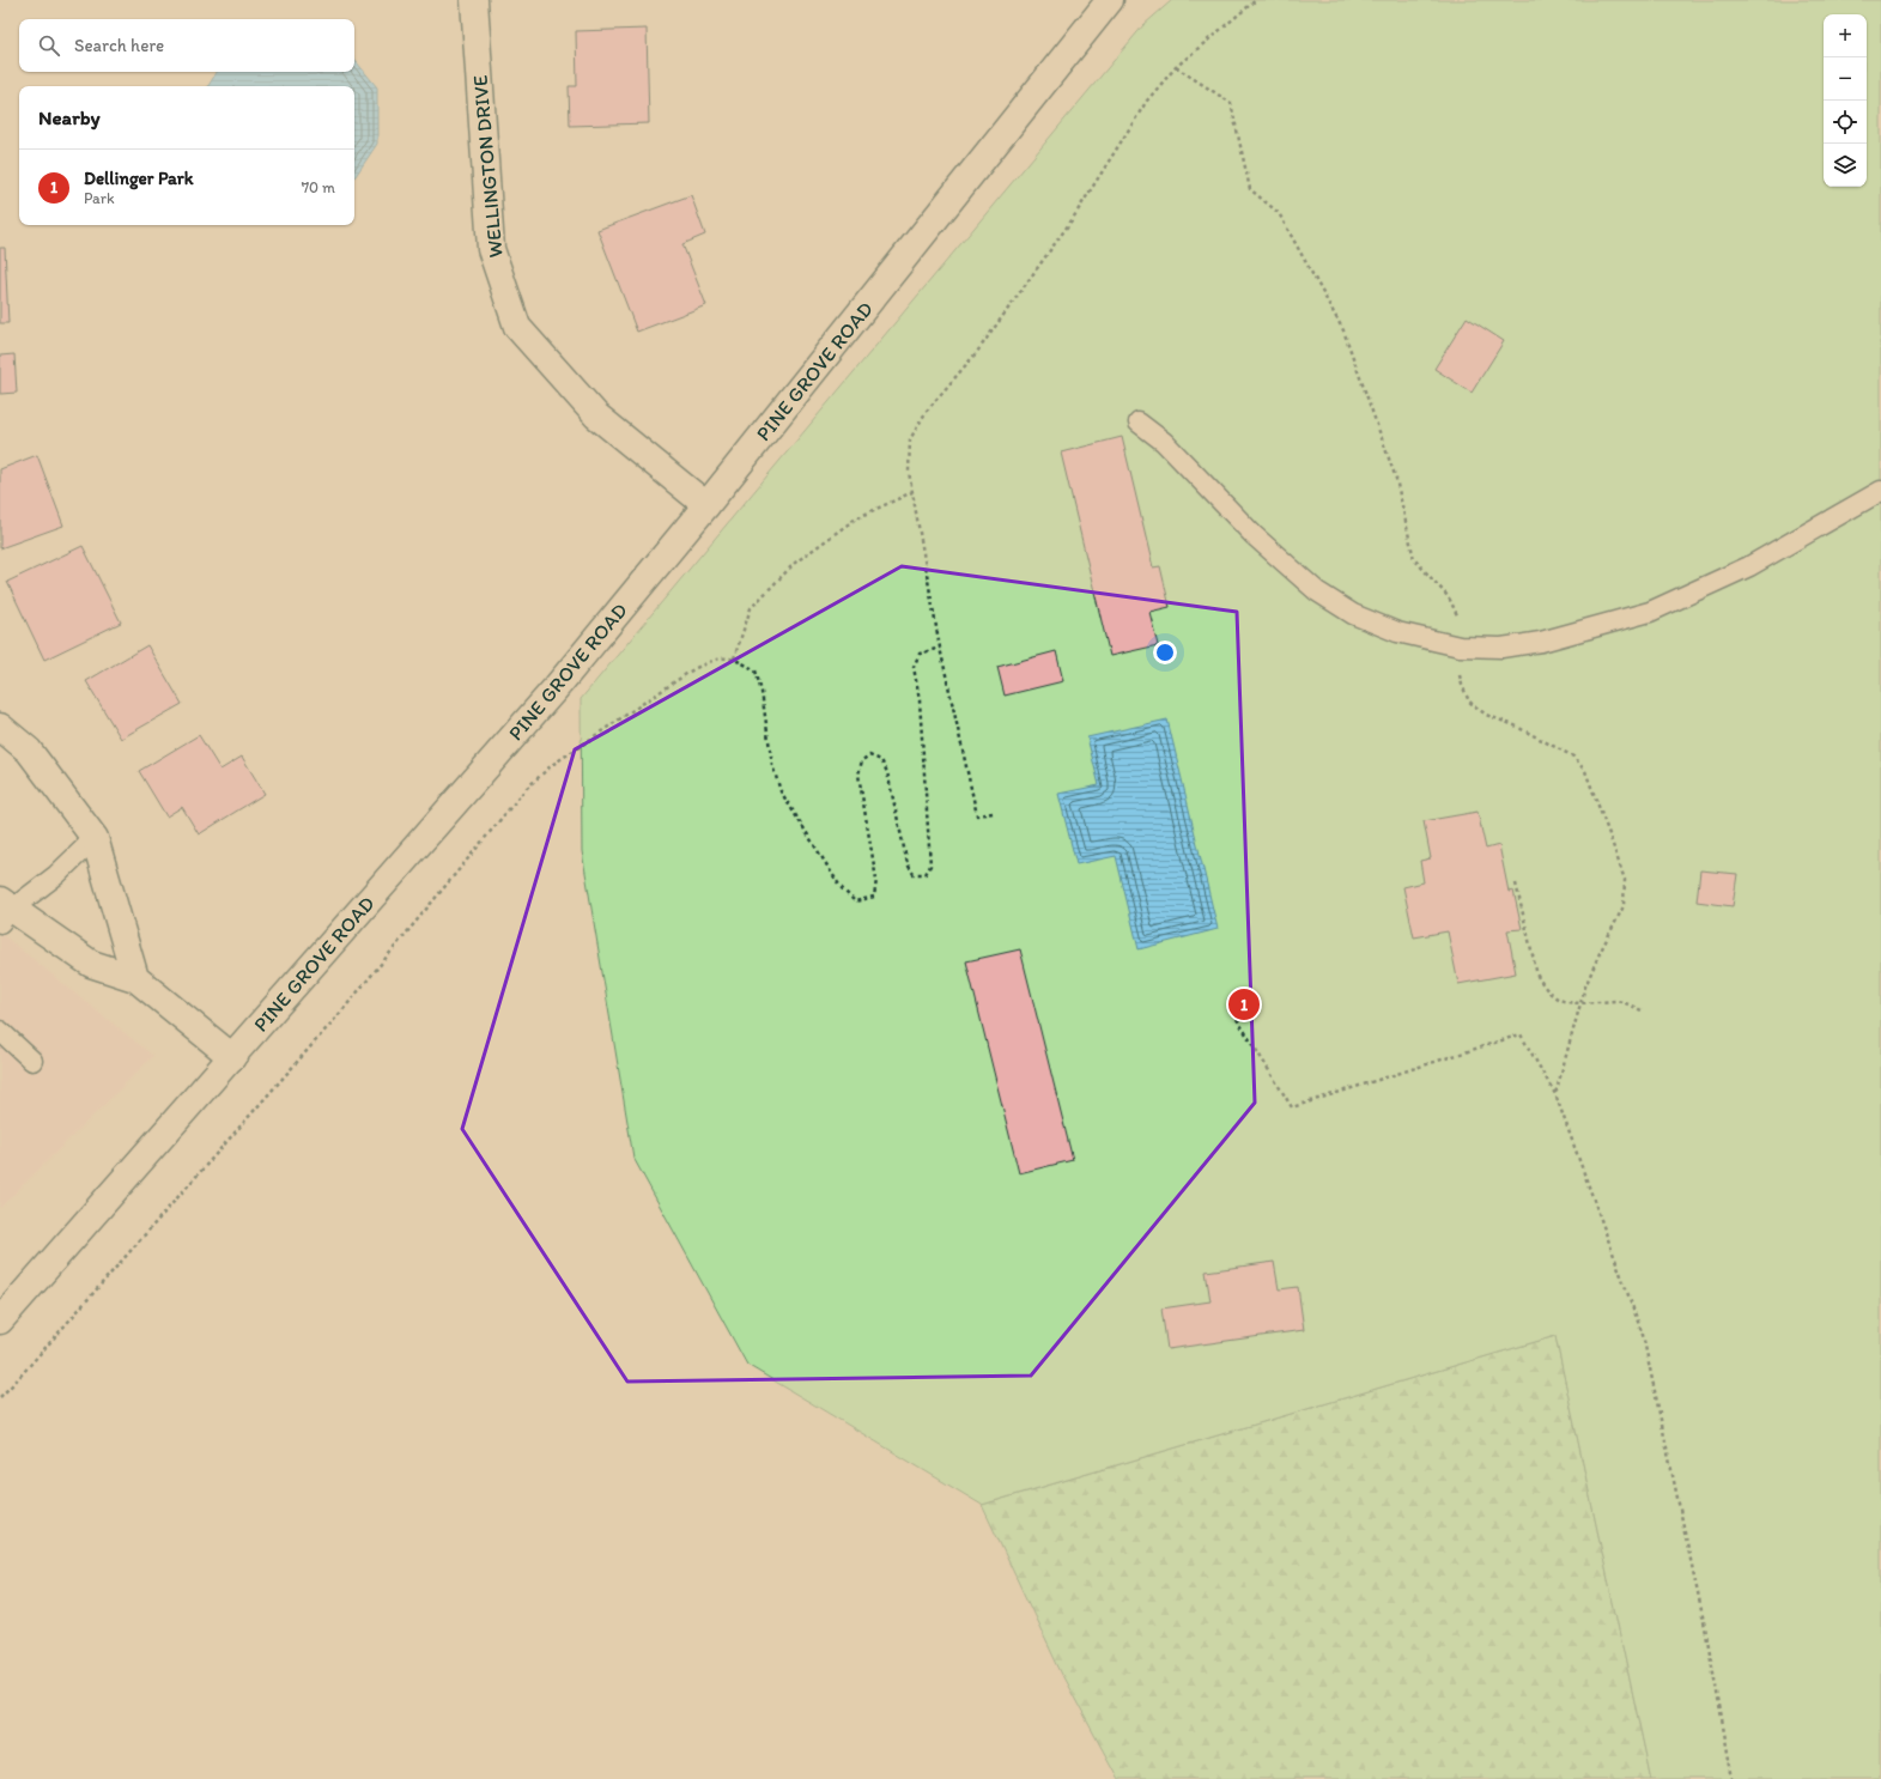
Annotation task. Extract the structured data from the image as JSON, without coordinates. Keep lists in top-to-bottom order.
{
  "streets": {
    "street": ["WELLINGTON DRIVE", "PINE GROVE ROAD"]
  },
  "crossings": [
    ["WELLINGTON DRIVE", "PINE GROVE ROAD"]
  ],
  "page": {
    "map_buttons": ["+", "−"],
    "search": "Search here",
    "heading": "Nearby",
    "list": [
      {
        "mark": "1",
        "name": "Dellinger Park",
        "note": "Park",
        "value": "70 m"
      }
    ],
    "pins": "1"
  }
}
